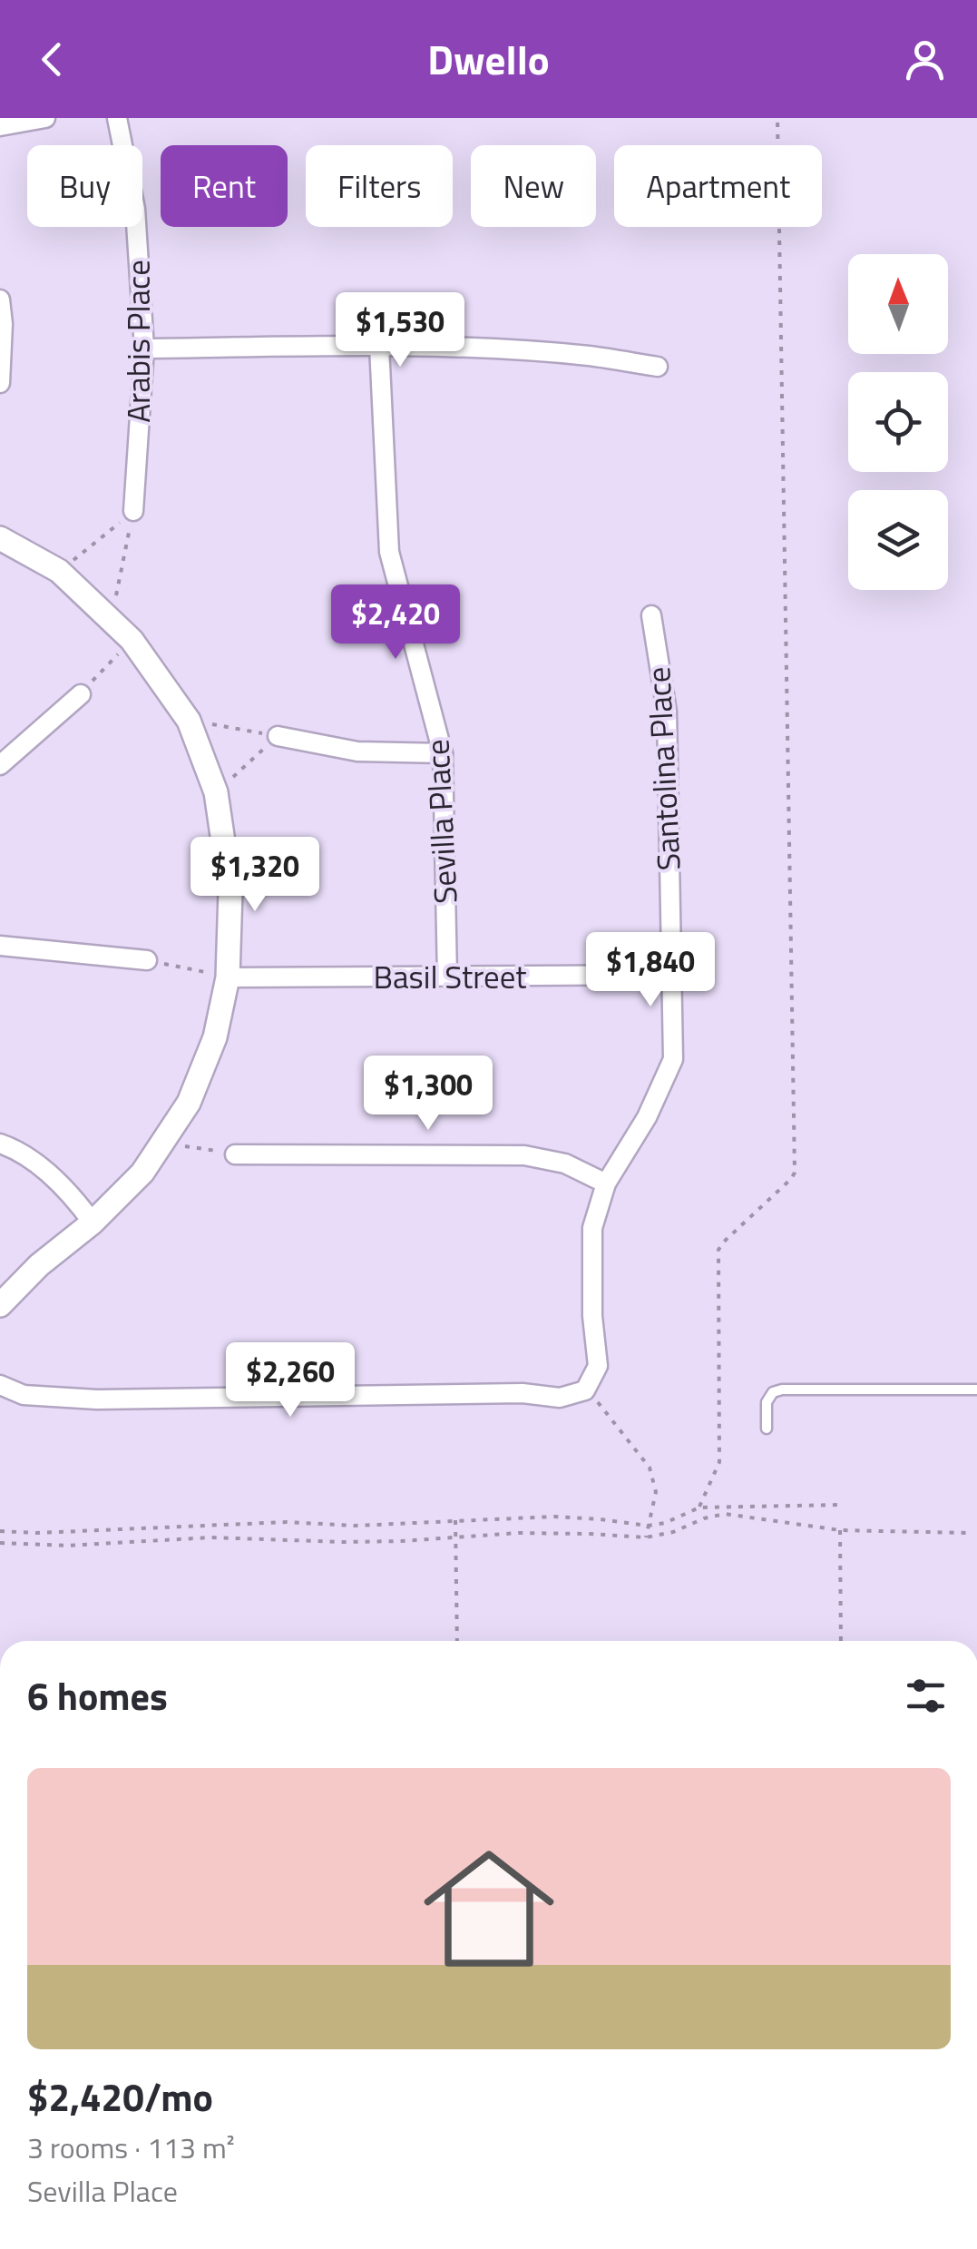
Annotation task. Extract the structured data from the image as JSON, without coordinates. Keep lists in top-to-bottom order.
{
  "streets": {
    "street": [
      "Arabis Place",
      "Santolina Place",
      "Sevilla Place",
      "Basil Street"
    ]
  },
  "crossings": [
    ["Santolina Place", "Basil Street"],
    ["Sevilla Place", "Basil Street"]
  ],
  "north": "top",
  "page": {
    "header": "Dwello",
    "chip": [
      "Buy",
      "Rent",
      "Filters",
      "New",
      "Apartment"
    ],
    "price": [
      "$1,530",
      "$2,420",
      "$1,320",
      "$1,840",
      "$1,300",
      "$2,260"
    ],
    "heading": "6 homes",
    "list": [
      {
        "name": "$2,420/mo",
        "note": "3 rooms · 113 m² · Sevilla Place"
      }
    ]
  }
}
